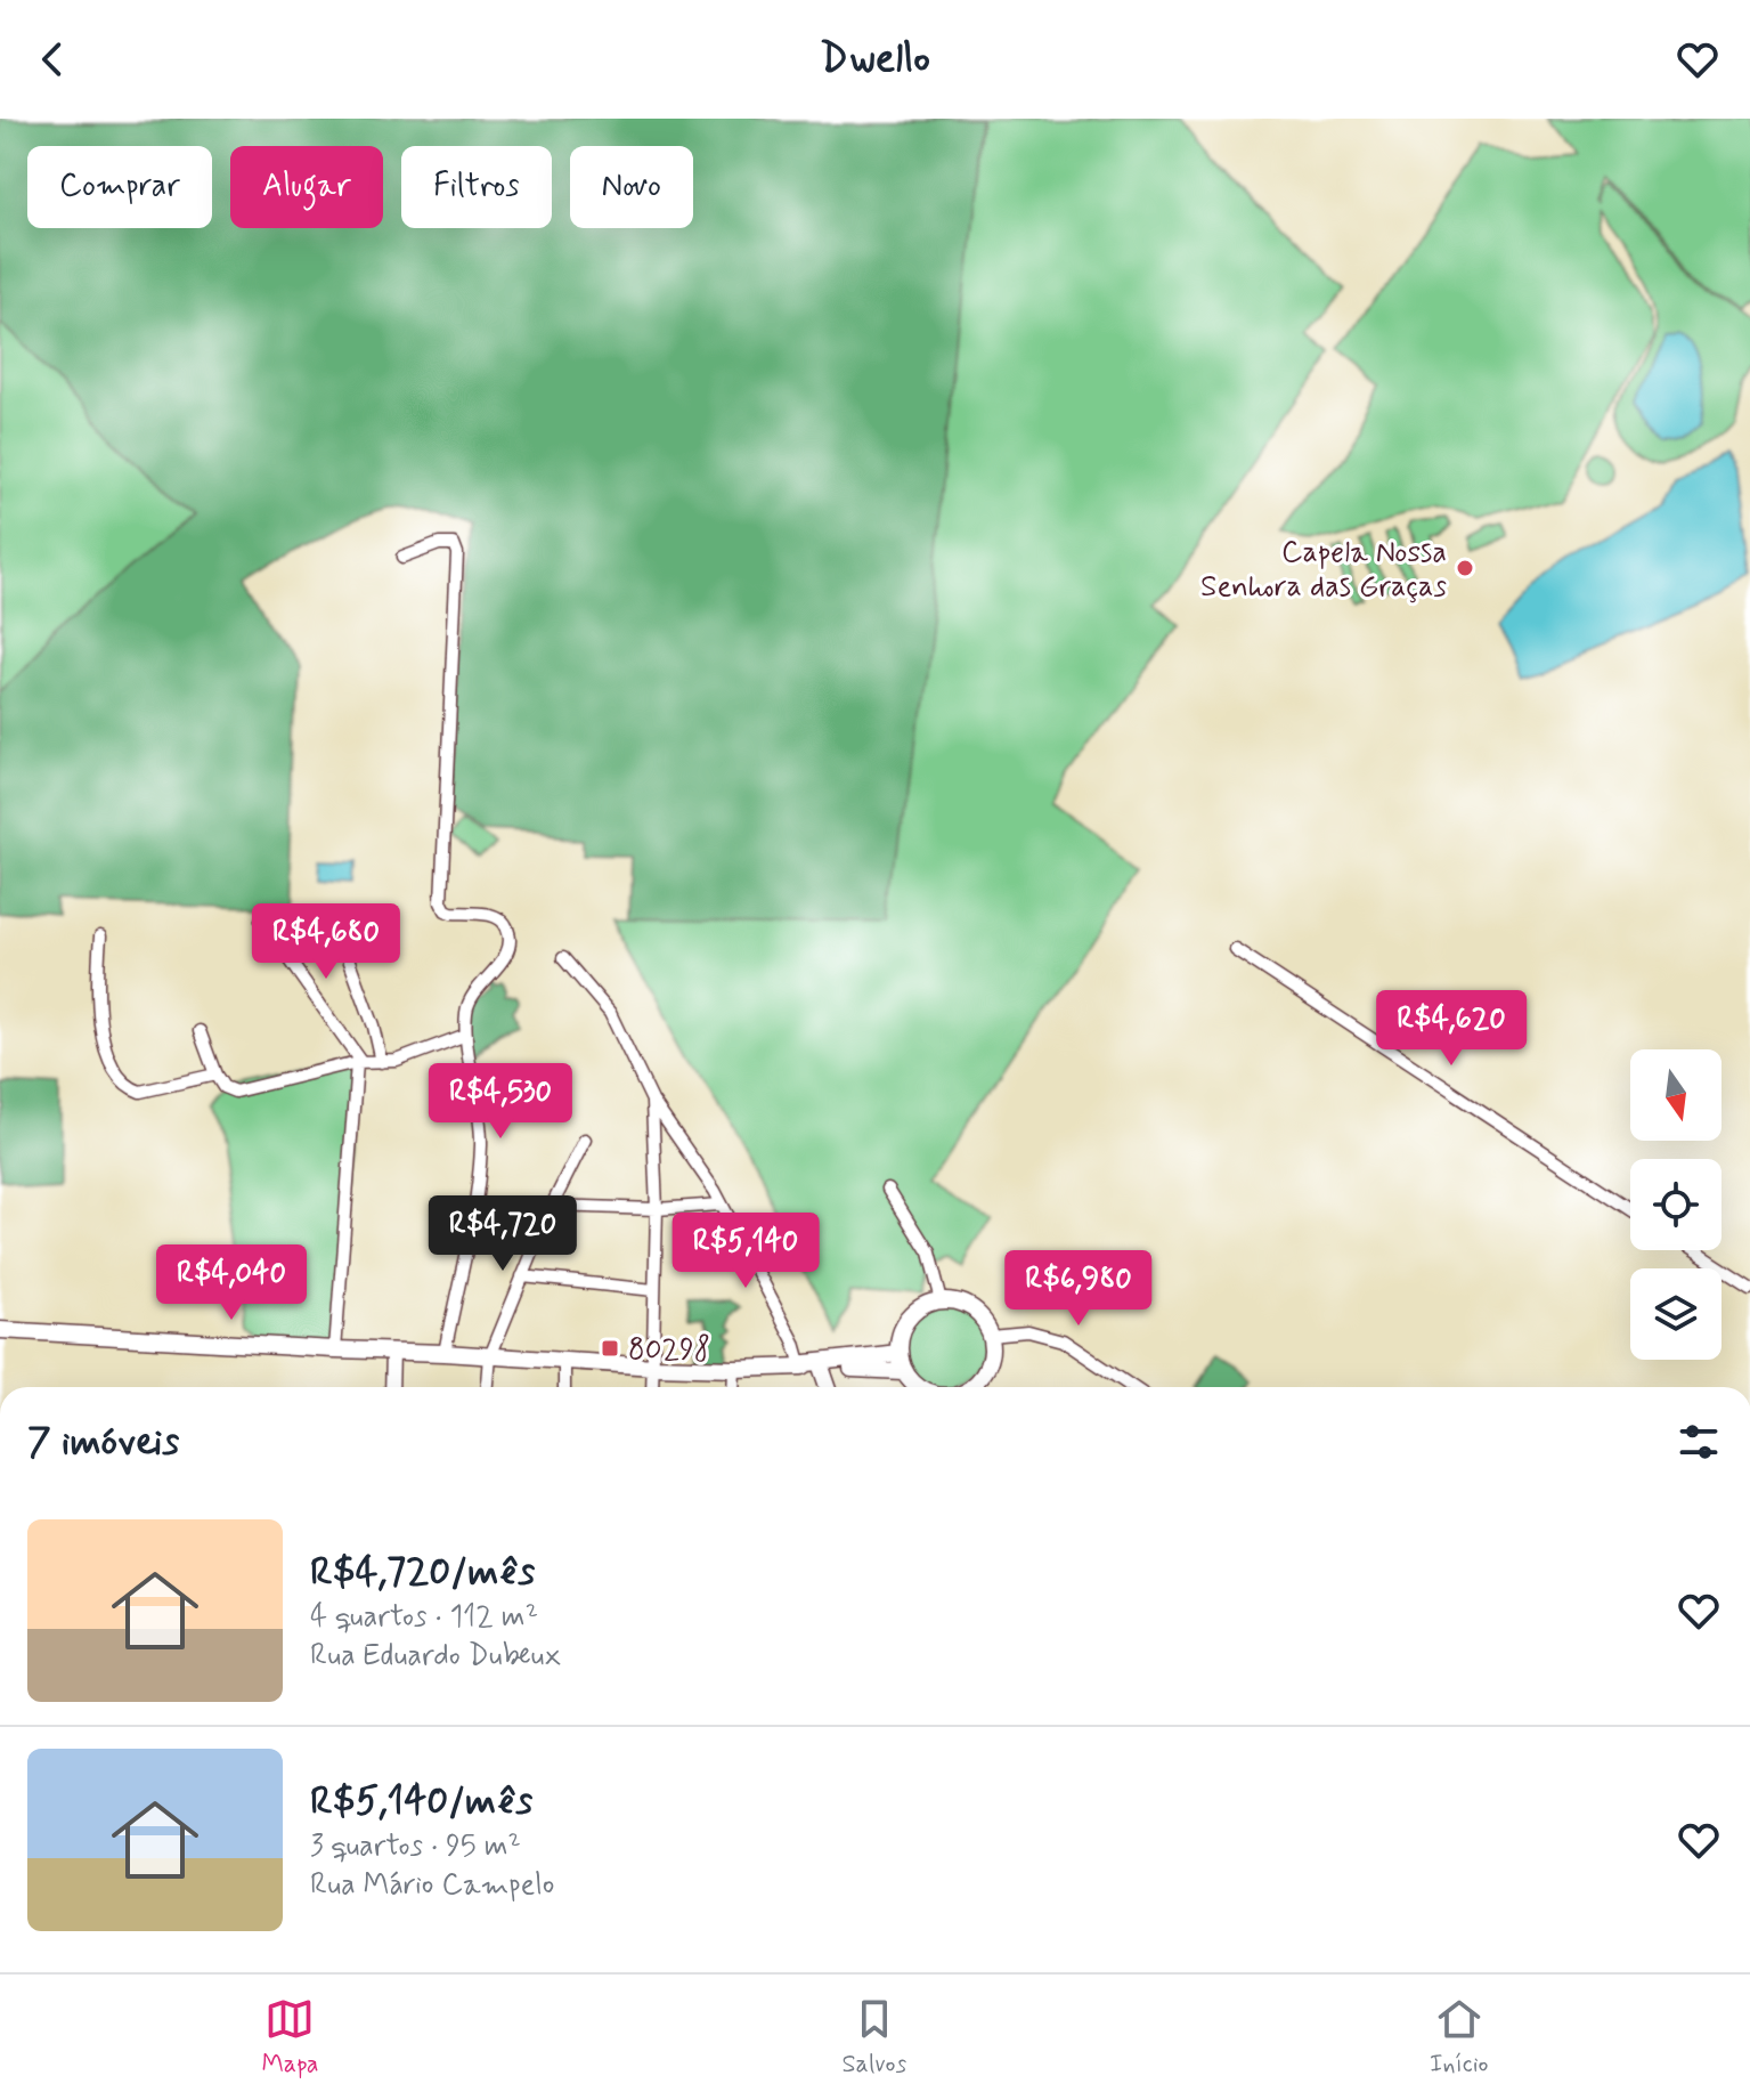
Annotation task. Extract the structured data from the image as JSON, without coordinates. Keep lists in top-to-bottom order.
{
  "places": {
    "other": ["Capela Nossa Senhora das Graças"],
    "transit": ["80298"]
  },
  "north": "bottom",
  "page": {
    "header": "Dwello",
    "chip": [
      "Comprar",
      "Alugar",
      "Filtros",
      "Novo"
    ],
    "price": [
      "R$4,680",
      "R$4,620",
      "R$4,530",
      "R$4,720",
      "R$5,140",
      "R$4,040",
      "R$6,980"
    ],
    "heading": "7 imóveis",
    "list": [
      {
        "name": "R$4,720/mês",
        "note": "4 quartos · 112 m² · Rua Eduardo Dubeux"
      },
      {
        "name": "R$5,140/mês",
        "note": "3 quartos · 95 m² · Rua Mário Campelo"
      }
    ],
    "tabs": ["Mapa", "Salvos", "Início"]
  }
}
